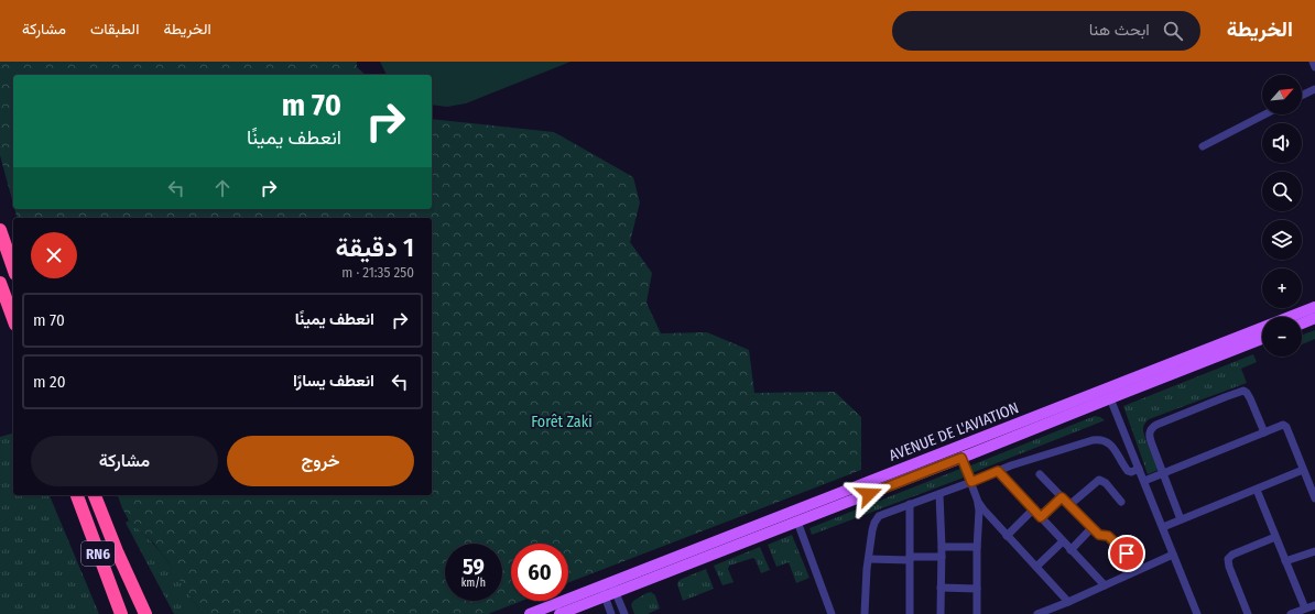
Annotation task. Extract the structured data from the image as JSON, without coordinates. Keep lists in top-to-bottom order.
{
  "streets": {
    "highway": ["RN6"],
    "main road": ["AVENUE DE L'AVIATION"]
  },
  "parks": ["Forêt Zaki"],
  "north": "top right",
  "page": {
    "header": "الخريطة",
    "search": "ابحث هنا",
    "nav": ["الخريطة", "الطبقات", "مشاركة"],
    "map_buttons": ["+", "−"],
    "turn": ["70 m", "انعطف يمينًا"],
    "heading": ["1 دقيقة", "250 m · 21:35"],
    "list": [
      {
        "name": "انعطف يمينًا",
        "value": "70 m"
      },
      {
        "name": "انعطف يسارًا",
        "value": "20 m"
      }
    ],
    "buttons": ["خروج", "مشاركة"],
    "speed": "59 km/h",
    "limit": "60"
  }
}
